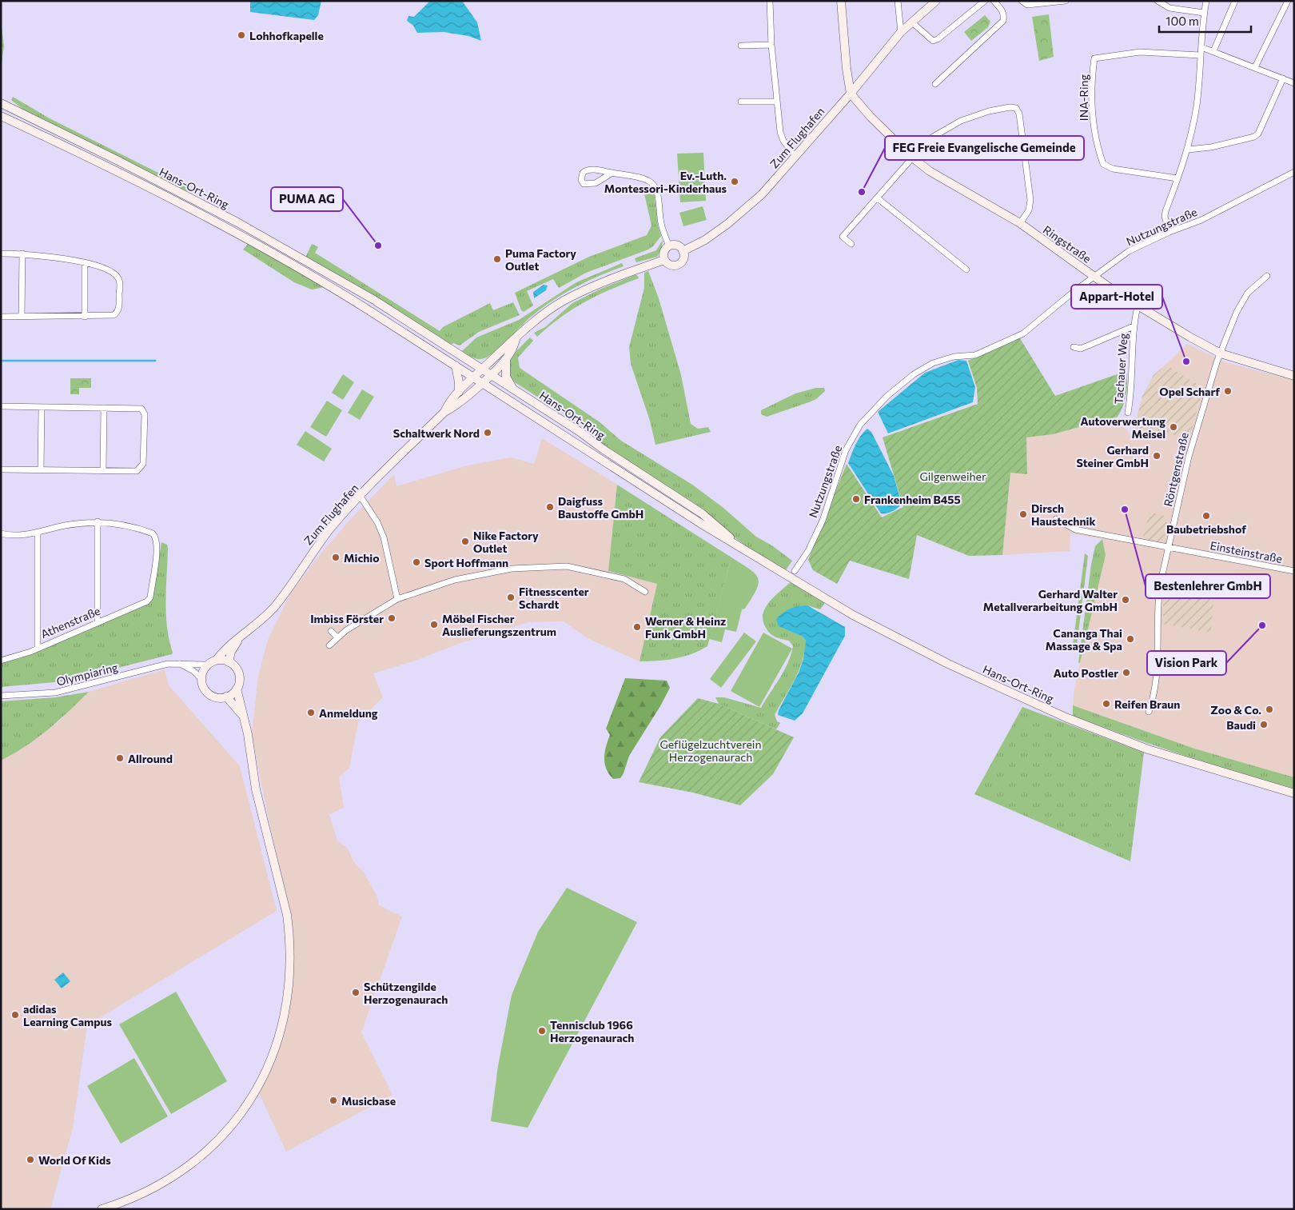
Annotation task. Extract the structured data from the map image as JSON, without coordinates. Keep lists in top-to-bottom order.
{
  "streets": {
    "street": [
      "INA-Ring",
      "Zum Flughafen",
      "Hans-Ort-Ring",
      "Nutzungstraße",
      "Ringstraße",
      "Tachauer Weg",
      "Röntgenstraße",
      "Einsteinstraße",
      "Athenstraße",
      "Olympiaring"
    ]
  },
  "crossings": [
    ["Zum Flughafen", "Hans-Ort-Ring"],
    ["Zum Flughafen", "Ringstraße"],
    ["Zum Flughafen", "Olympiaring"],
    ["Nutzungstraße", "Ringstraße"],
    ["Ringstraße", "Tachauer Weg"],
    ["Ringstraße", "Röntgenstraße"],
    ["Röntgenstraße", "Einsteinstraße"]
  ],
  "parks": ["Gilgenweiher", "Geflügelzuchtverein Herzogenaurach"],
  "places": [
    "Lohhofkapelle",
    "Ev.-Luth. Montessori-Kinderhaus",
    "FEG Freie Evangelische Gemeinde",
    "PUMA AG",
    "Puma Factory Outlet",
    "Appart-Hotel",
    "Opel Scharf",
    "Autoverwertung Meisel",
    "Schaltwerk Nord",
    "Gerhard Steiner GmbH",
    "Frankenheim B455",
    "Daigfuss Baustoffe GmbH",
    "Bestenlehrer GmbH",
    "Dirsch Haustechnik",
    "Baubetriebshof",
    "Nike Factory Outlet",
    "Michio",
    "Sport Hoffmann",
    "Fitnesscenter Schardt",
    "Gerhard Walter Metallverarbeitung GmbH",
    "Imbiss Förster",
    "Möbel Fischer Auslieferungszentrum",
    "Vision Park",
    "Werner & Heinz Funk GmbH",
    "Cananga Thai Massage & Spa",
    "Auto Postler",
    "Reifen Braun",
    "Zoo & Co.",
    "Anmeldung",
    "Baudi",
    "Allround",
    "Schützengilde Herzogenaurach",
    "adidas Learning Campus",
    "Tennisclub 1966 Herzogenaurach",
    "Musicbase",
    "World Of Kids"
  ],
  "scale_bar": "100 m"
}
